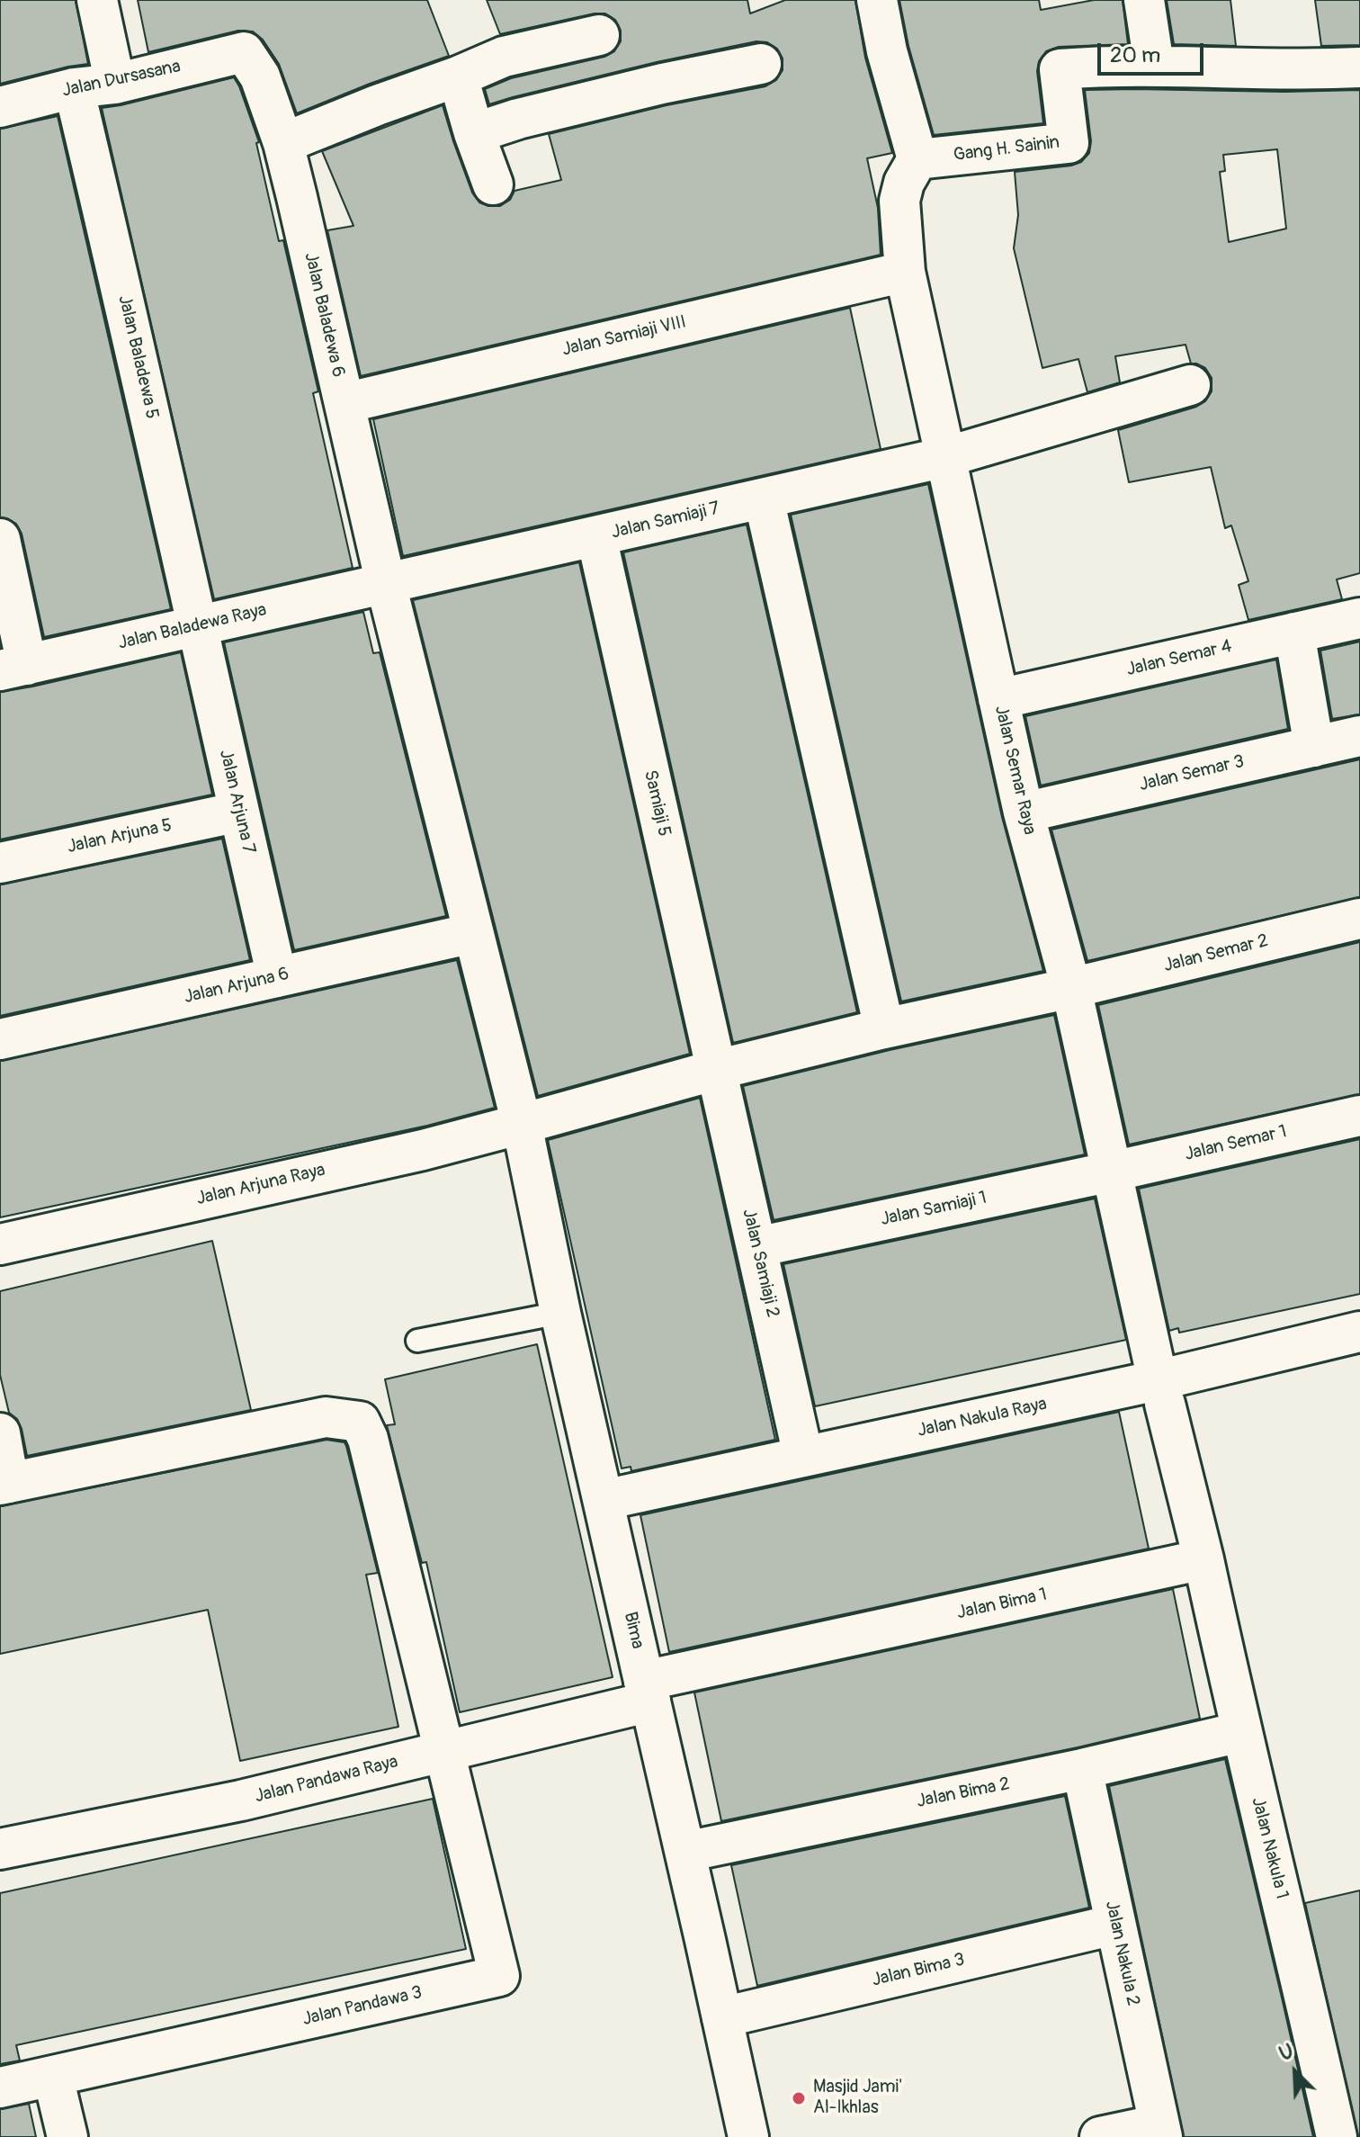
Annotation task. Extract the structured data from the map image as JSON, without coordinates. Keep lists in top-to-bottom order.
{
  "streets": {
    "street": [
      "Jalan Dursasana",
      "Gang H. Sainin",
      "Jalan Baladewa 6",
      "Jalan Samiaji VIII",
      "Jalan Baladewa 5",
      "Jalan Samiaji 7",
      "Jalan Baladewa Raya",
      "Jalan Semar 4",
      "Jalan Semar Raya",
      "Jalan Semar 3",
      "Jalan Arjuna 7",
      "Samiaji 5",
      "Jalan Arjuna 5",
      "Jalan Semar 2",
      "Jalan Arjuna 6",
      "Jalan Semar 1",
      "Jalan Arjuna Raya",
      "Jalan Samiaji 1",
      "Jalan Samiaji 2",
      "Jalan Nakula Raya",
      "Jalan Bima 1",
      "Bima",
      "Jalan Pandawa Raya",
      "Jalan Bima 2",
      "Jalan Nakula 1",
      "Jalan Nakula 2",
      "Jalan Bima 3",
      "Jalan Pandawa 3"
    ]
  },
  "crossings": [
    ["Jalan Dursasana", "Jalan Baladewa 6"],
    ["Jalan Dursasana", "Jalan Baladewa 5"],
    ["Gang H. Sainin", "Jalan Semar Raya"],
    ["Jalan Baladewa 6", "Jalan Samiaji VIII"],
    ["Jalan Baladewa 6", "Jalan Samiaji 7"],
    ["Jalan Baladewa 6", "Jalan Baladewa Raya"],
    ["Jalan Baladewa 6", "Jalan Arjuna 6"],
    ["Jalan Baladewa 6", "Bima"],
    ["Jalan Samiaji VIII", "Jalan Semar Raya"],
    ["Jalan Baladewa 5", "Jalan Baladewa Raya"],
    ["Jalan Baladewa 5", "Jalan Arjuna 7"],
    ["Jalan Samiaji 7", "Jalan Baladewa Raya"],
    ["Jalan Samiaji 7", "Jalan Semar Raya"],
    ["Jalan Samiaji 7", "Samiaji 5"],
    ["Jalan Baladewa Raya", "Jalan Arjuna 7"],
    ["Jalan Semar 4", "Jalan Semar Raya"],
    ["Jalan Semar Raya", "Jalan Semar 3"],
    ["Jalan Semar Raya", "Jalan Semar 2"],
    ["Jalan Semar Raya", "Jalan Semar 1"],
    ["Jalan Semar Raya", "Jalan Samiaji 1"],
    ["Jalan Semar Raya", "Jalan Nakula Raya"],
    ["Jalan Arjuna 7", "Jalan Arjuna 5"],
    ["Jalan Arjuna 7", "Jalan Arjuna 6"],
    ["Samiaji 5", "Jalan Semar 2"],
    ["Samiaji 5", "Jalan Arjuna Raya"],
    ["Samiaji 5", "Jalan Samiaji 2"],
    ["Jalan Semar 2", "Jalan Arjuna Raya"],
    ["Jalan Semar 2", "Jalan Samiaji 2"],
    ["Jalan Arjuna 6", "Bima"],
    ["Jalan Semar 1", "Jalan Samiaji 1"],
    ["Jalan Arjuna Raya", "Jalan Samiaji 2"],
    ["Jalan Arjuna Raya", "Bima"],
    ["Jalan Samiaji 1", "Jalan Samiaji 2"],
    ["Jalan Samiaji 2", "Jalan Nakula Raya"],
    ["Jalan Nakula Raya", "Bima"],
    ["Jalan Bima 1", "Bima"],
    ["Jalan Bima 1", "Jalan Pandawa Raya"],
    ["Jalan Bima 1", "Jalan Nakula 1"],
    ["Bima", "Jalan Pandawa Raya"],
    ["Bima", "Jalan Bima 2"],
    ["Bima", "Jalan Bima 3"],
    ["Jalan Pandawa Raya", "Jalan Pandawa 3"],
    ["Jalan Bima 2", "Jalan Nakula 1"],
    ["Jalan Bima 2", "Jalan Nakula 2"],
    ["Jalan Nakula 2", "Jalan Bima 3"]
  ],
  "places": ["Masjid Jami' Al-Ikhlas"],
  "scale_bar": "20 m",
  "north": "top left"
}
